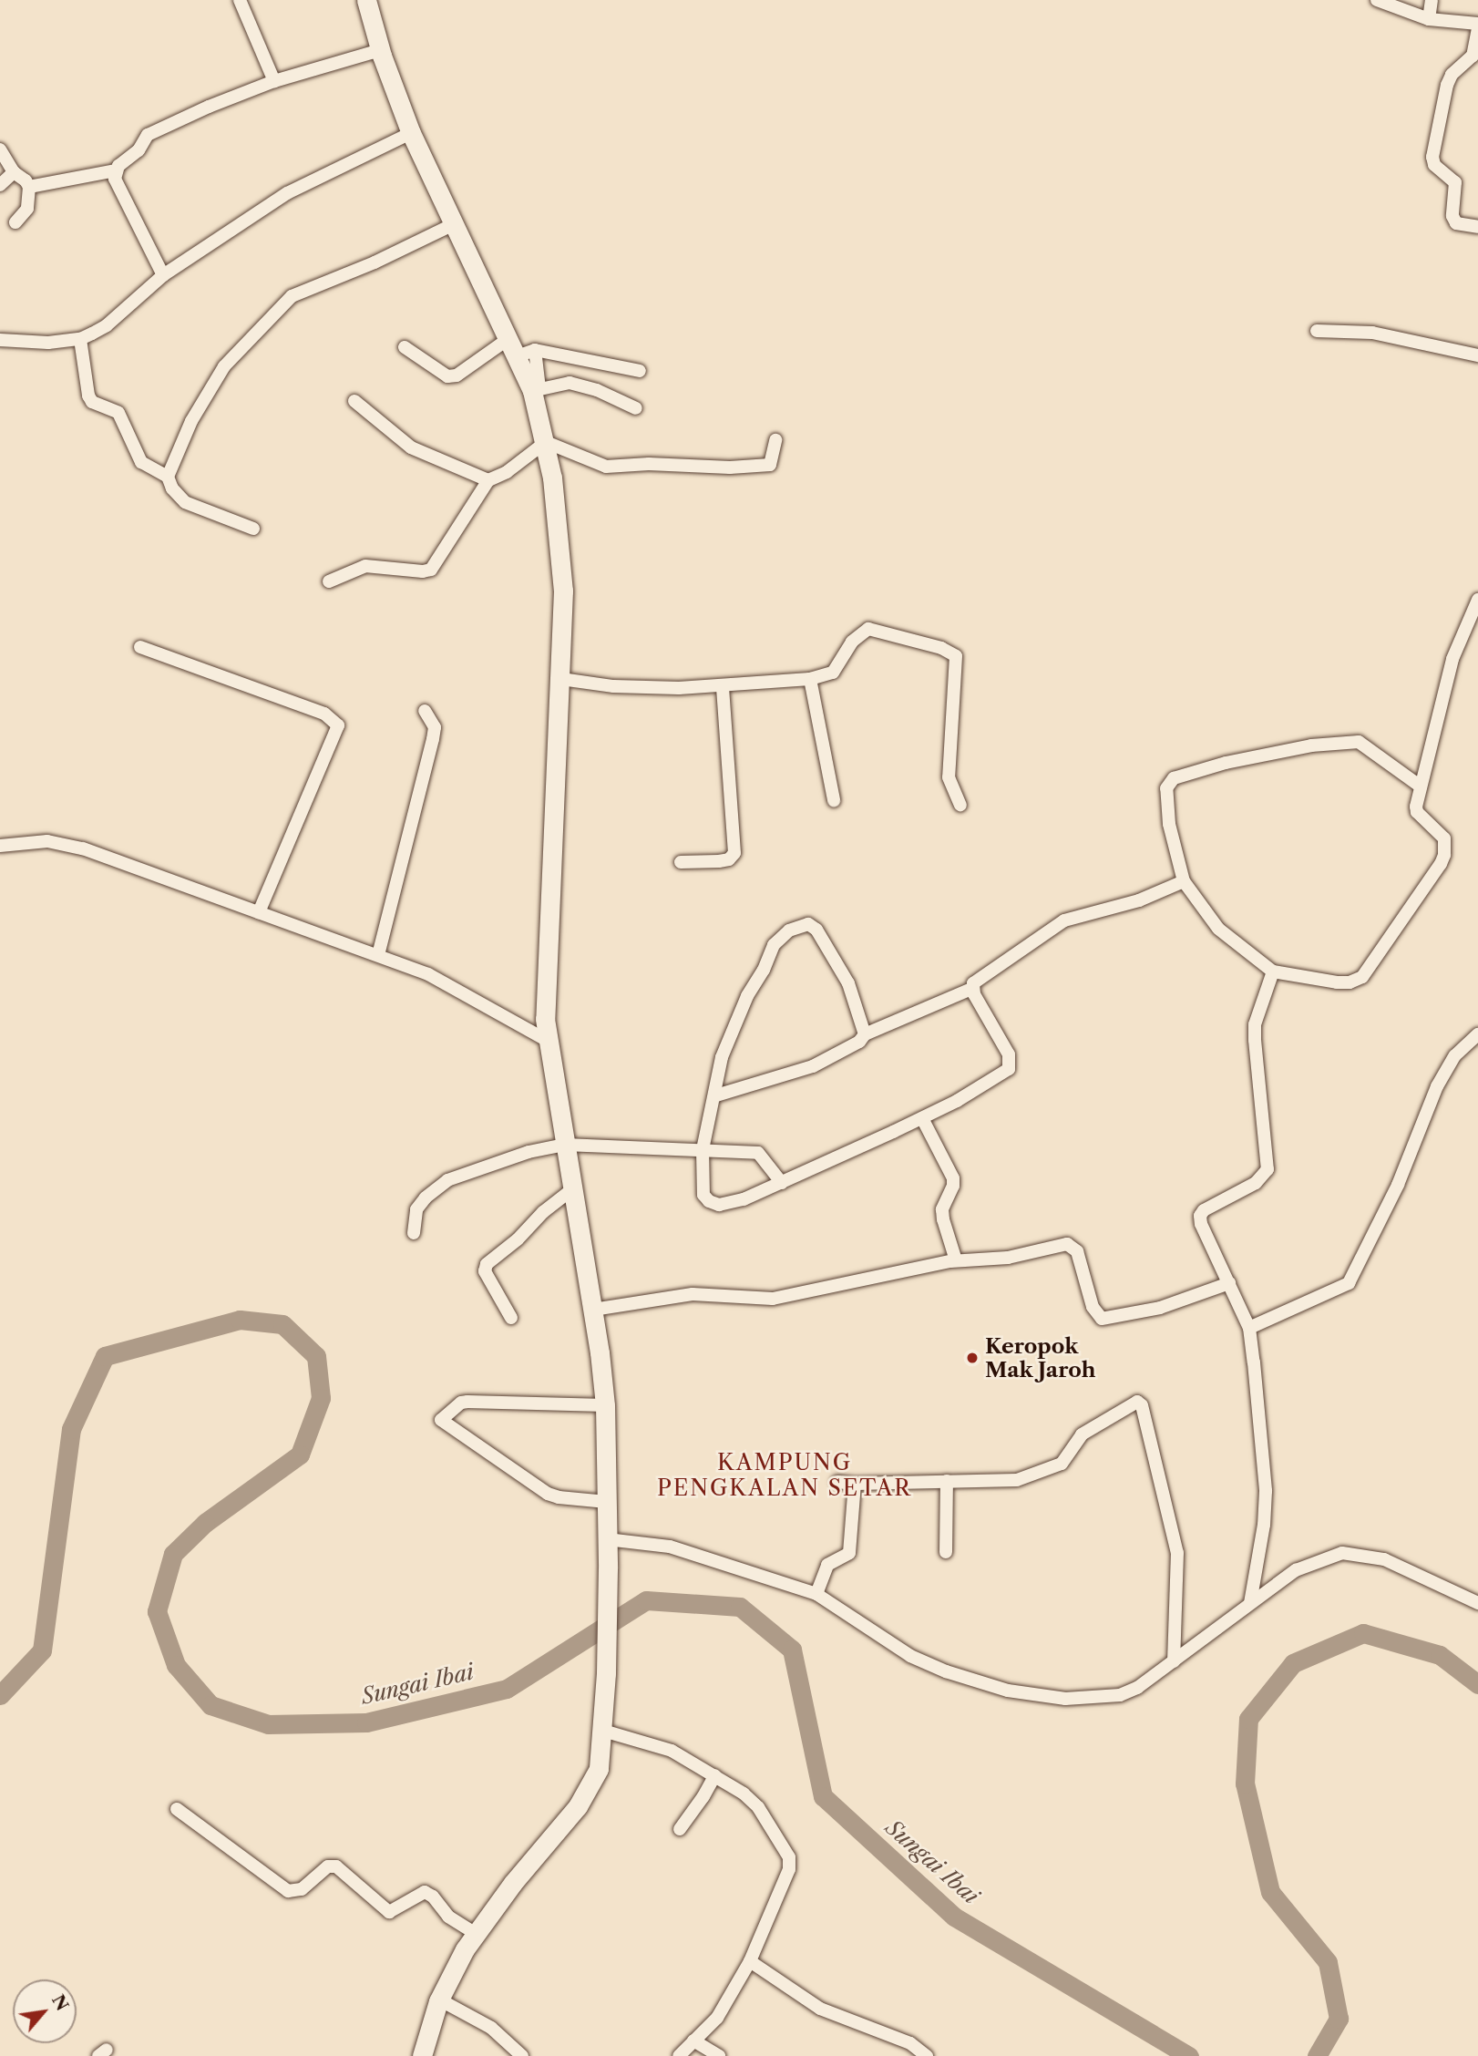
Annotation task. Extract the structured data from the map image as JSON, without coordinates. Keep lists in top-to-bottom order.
{
  "districts": ["KAMPUNG PENGKALAN SETAR"],
  "water": ["Sungai Ibai"],
  "places": ["Keropok Mak Jaroh"],
  "north": "top right"
}
